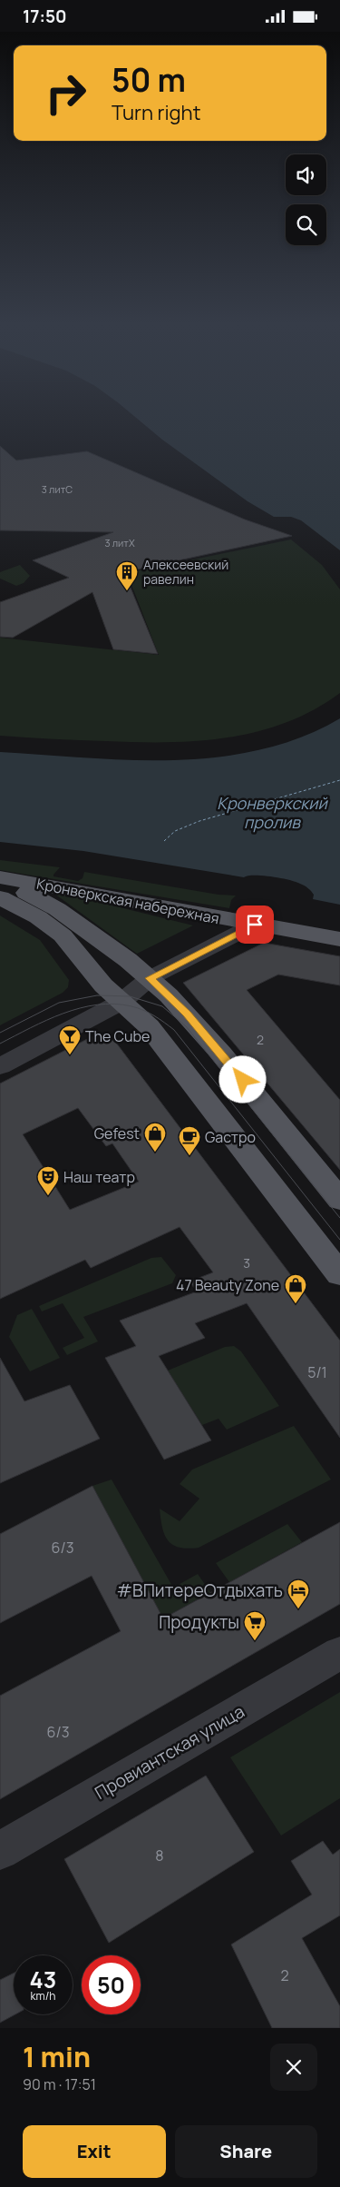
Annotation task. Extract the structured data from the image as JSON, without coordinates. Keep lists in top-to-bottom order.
{
  "streets": {
    "main road": ["Кронверкская набережная"],
    "street": ["Провиантская улица"]
  },
  "water": ["Кронверкский пролив"],
  "places": {
    "building": ["Алексеевский равелин"],
    "bar": ["The Cube"],
    "shop": ["Gefest", "47 Beauty Zone"],
    "cafe": ["Gастро"],
    "theatre": ["Наш театр"],
    "hotel": ["#ВПитереОтдыхать"],
    "supermarket": ["Продукты"]
  },
  "house_numbers": [
    "3 литС",
    "3 литХ",
    "2",
    "3",
    "5/1",
    "6/3",
    "6/3",
    "8",
    "2"
  ],
  "page": {
    "status": "17:50",
    "turn": ["50 m", "Turn right"],
    "speed": "43 km/h",
    "limit": "50",
    "heading": ["1 min", "90 m · 17:51"],
    "buttons": ["Exit", "Share"]
  }
}
